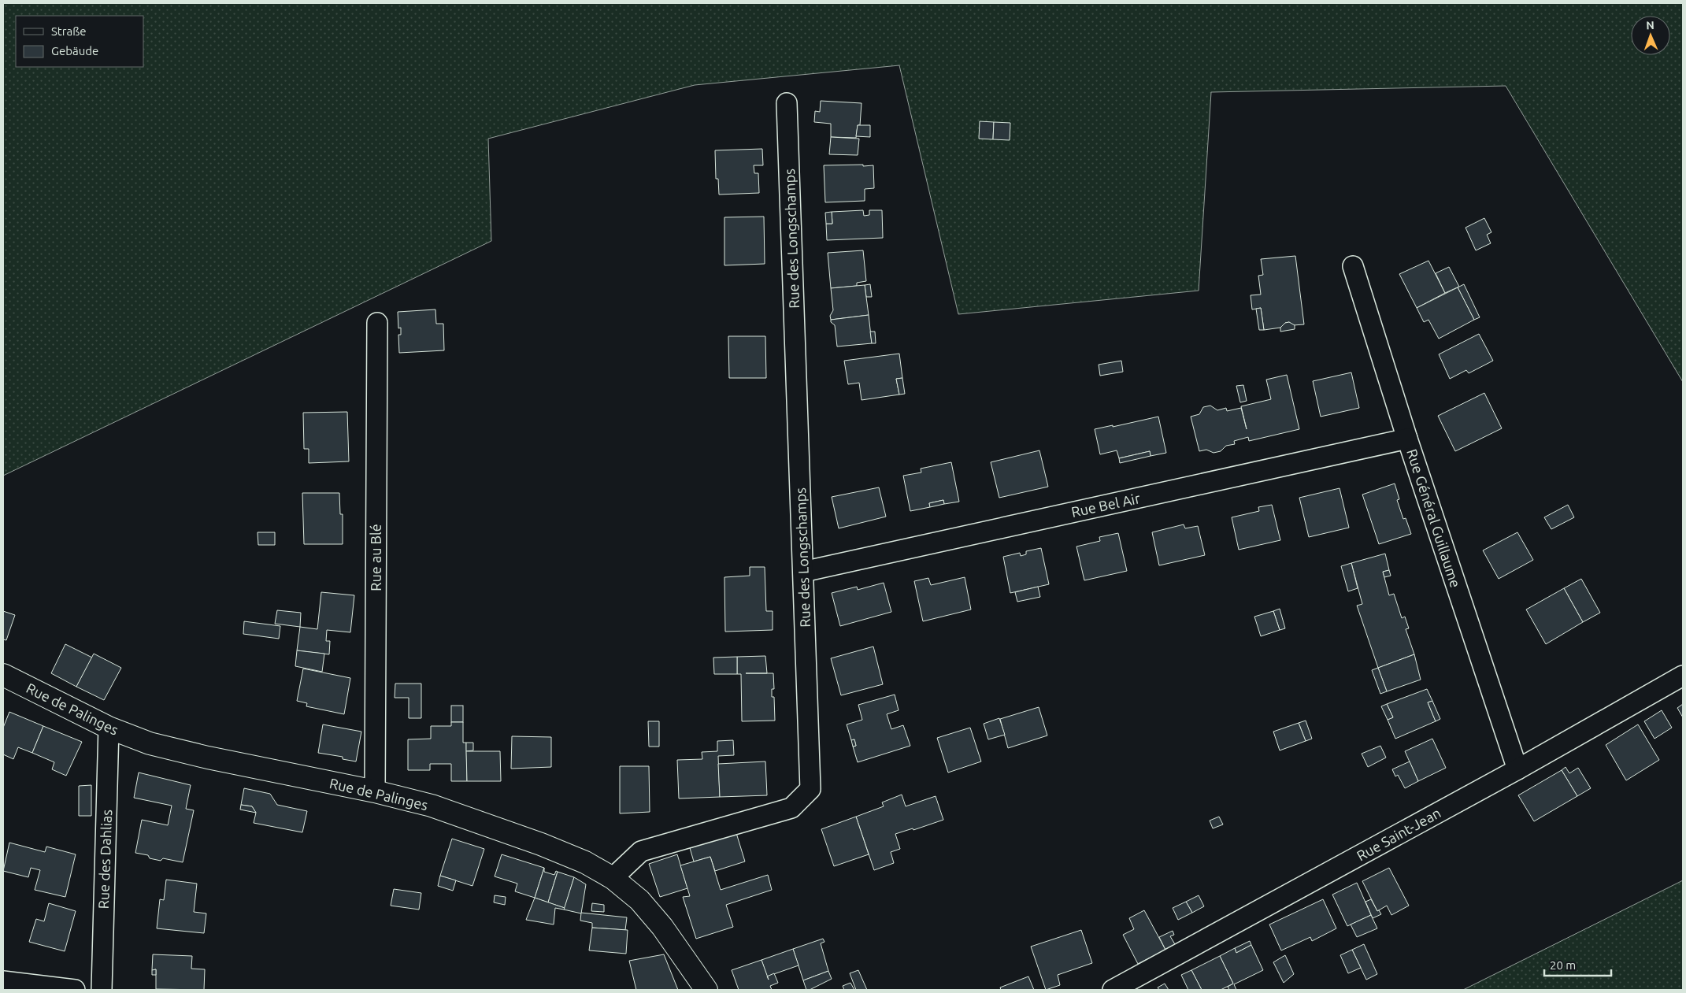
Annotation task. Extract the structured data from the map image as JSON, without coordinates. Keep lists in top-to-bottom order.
{
  "streets": {
    "main road": ["Rue de Palinges"],
    "street": [
      "Rue des Longschamps",
      "Rue Bel Air",
      "Rue Général Guillaume",
      "Rue au Blé",
      "Rue Saint-Jean",
      "Rue des Dahlias"
    ]
  },
  "crossings": [
    ["Rue des Longschamps", "Rue Bel Air"],
    ["Rue des Longschamps", "Rue de Palinges"],
    ["Rue Bel Air", "Rue Général Guillaume"],
    ["Rue Général Guillaume", "Rue Saint-Jean"],
    ["Rue au Blé", "Rue de Palinges"],
    ["Rue de Palinges", "Rue des Dahlias"]
  ],
  "legend": ["Straße", "Gebäude"],
  "scale_bar": "20 m",
  "north": "top"
}
